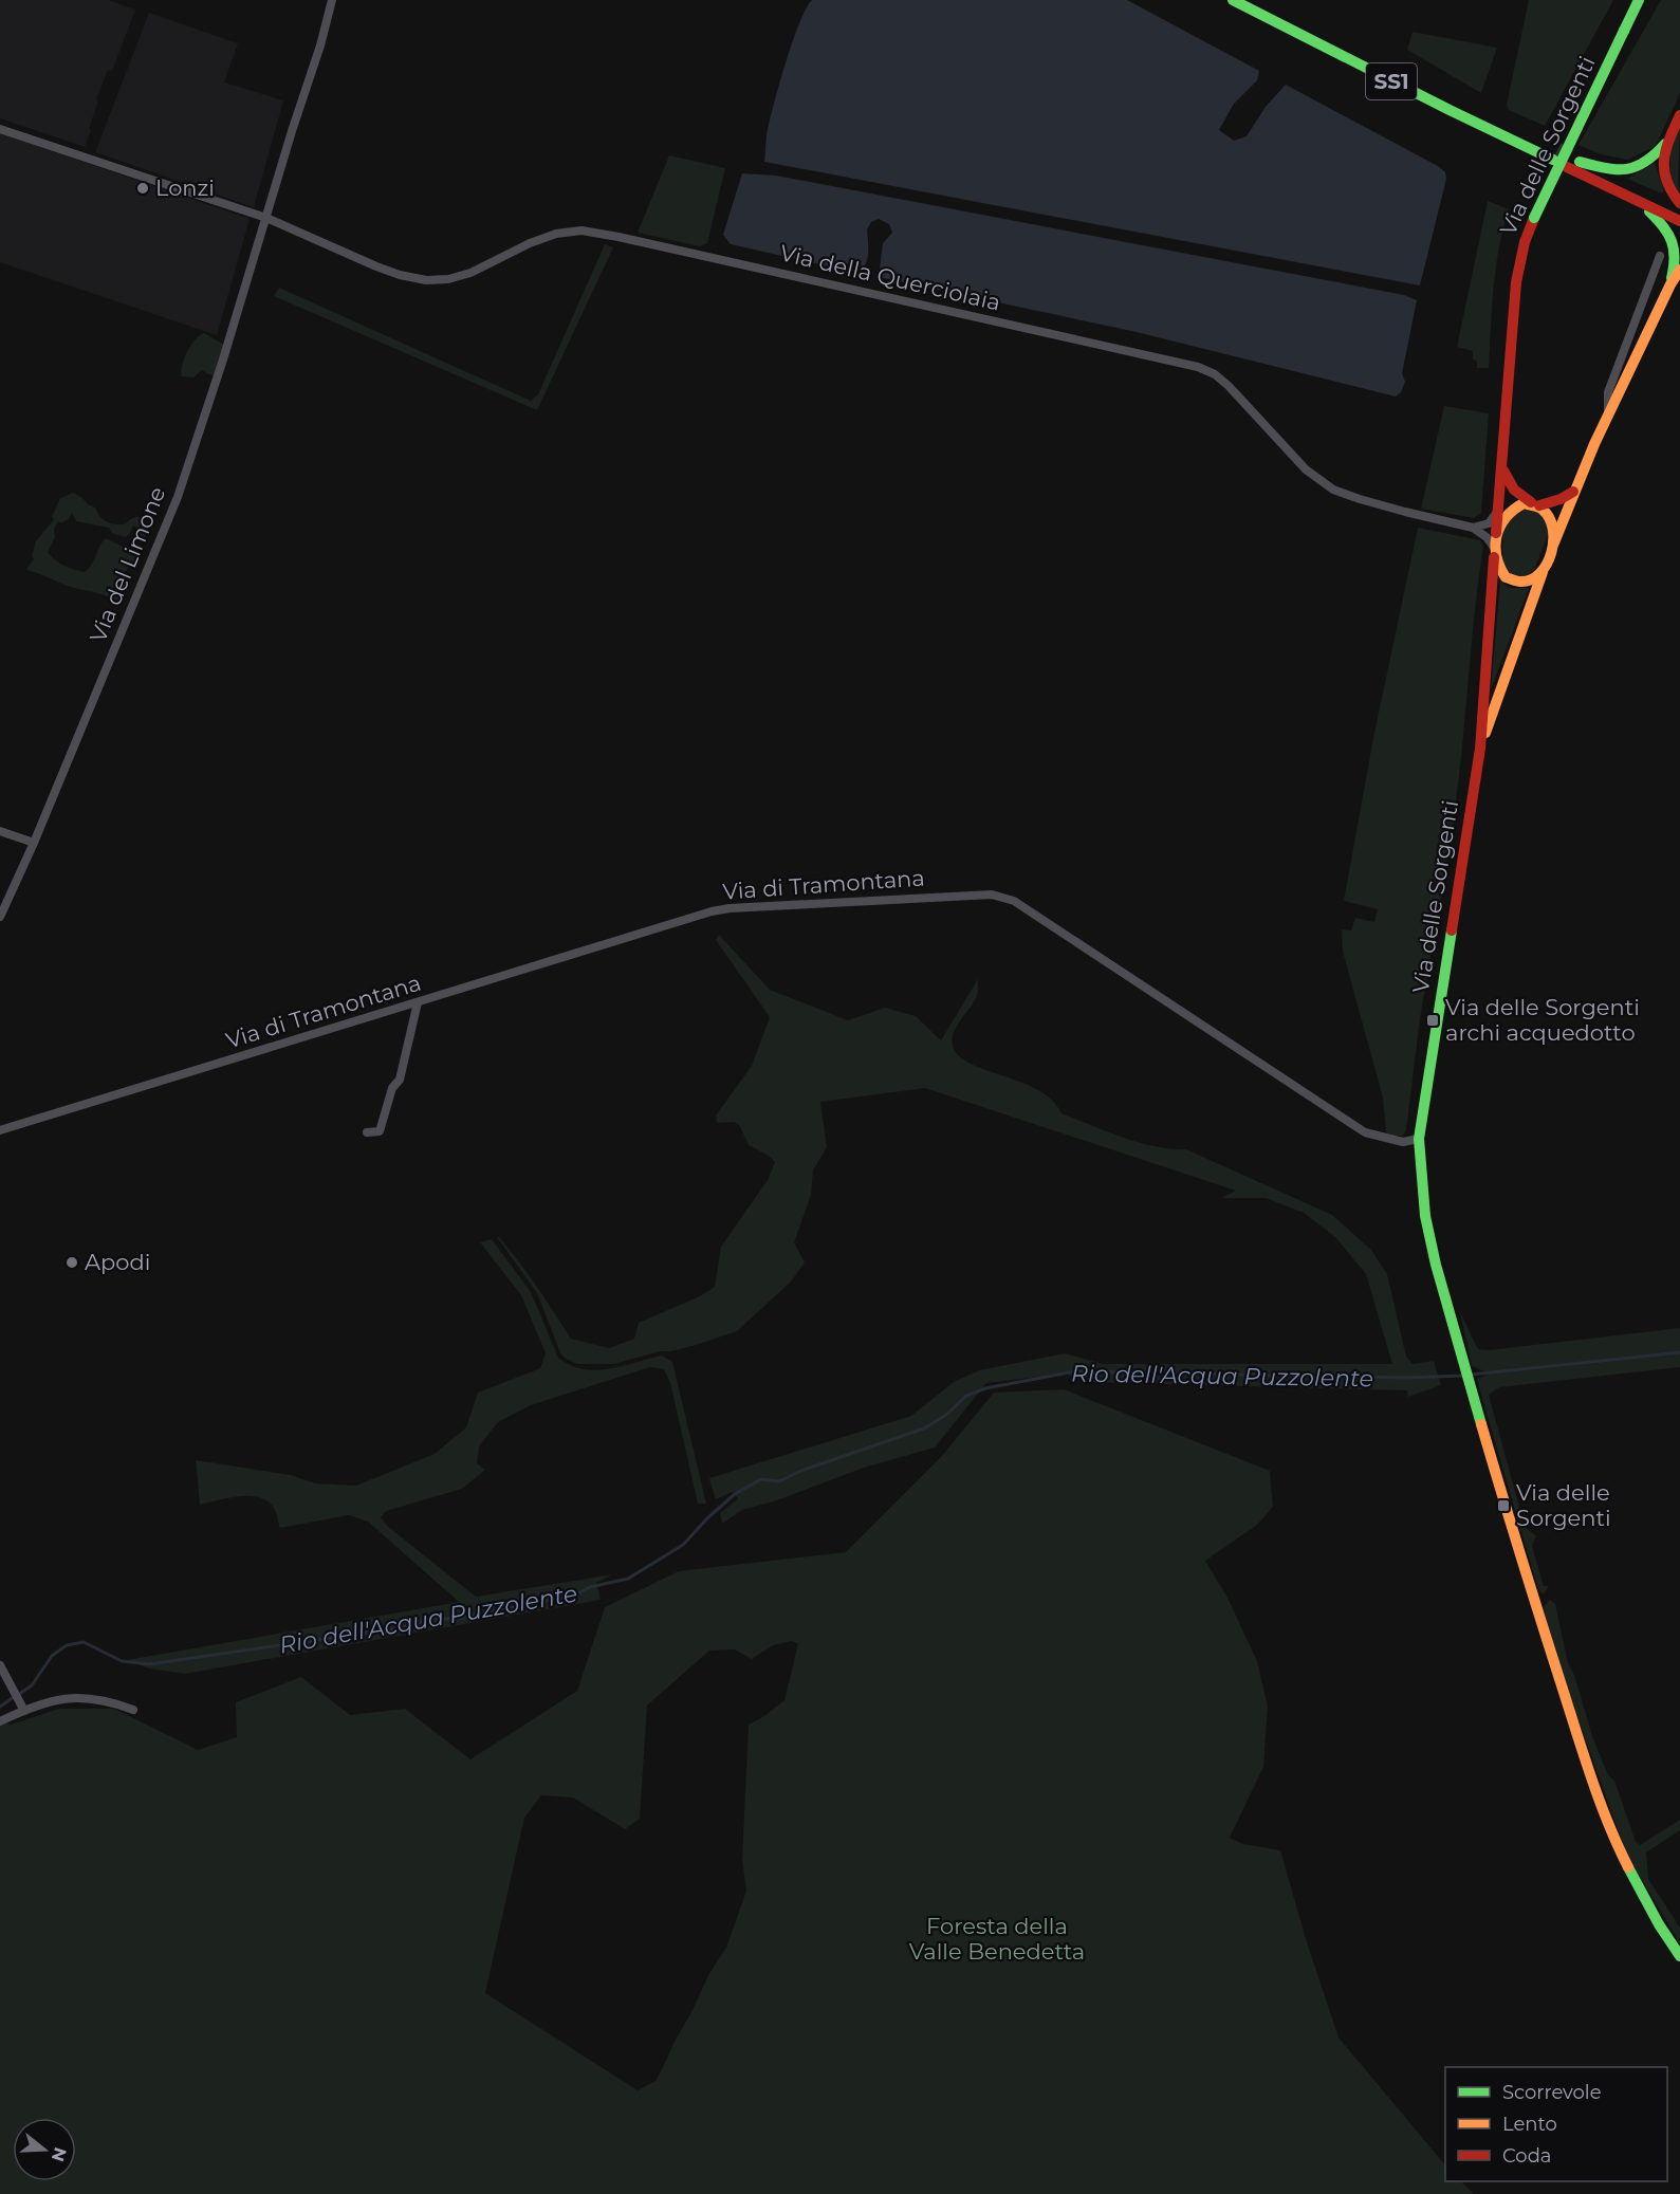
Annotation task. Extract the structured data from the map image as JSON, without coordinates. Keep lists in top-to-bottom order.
{
  "streets": {
    "main road": ["SS1", "Via delle Sorgenti"],
    "street": ["Via della Querciolaia", "Via del Limone", "Via di Tramontana"]
  },
  "crossings": [
    ["Via delle Sorgenti", "Via di Tramontana"],
    ["Via della Querciolaia", "Via del Limone"]
  ],
  "water": ["Rio dell'Acqua Puzzolente"],
  "parks": ["Foresta della Valle Benedetta"],
  "places": {
    "other": ["Lonzi", "Apodi"],
    "transit": ["Via delle Sorgenti archi acquedotto", "Via delle Sorgenti"]
  },
  "legend": ["Scorrevole", "Lento", "Coda"],
  "north": "right"
}
